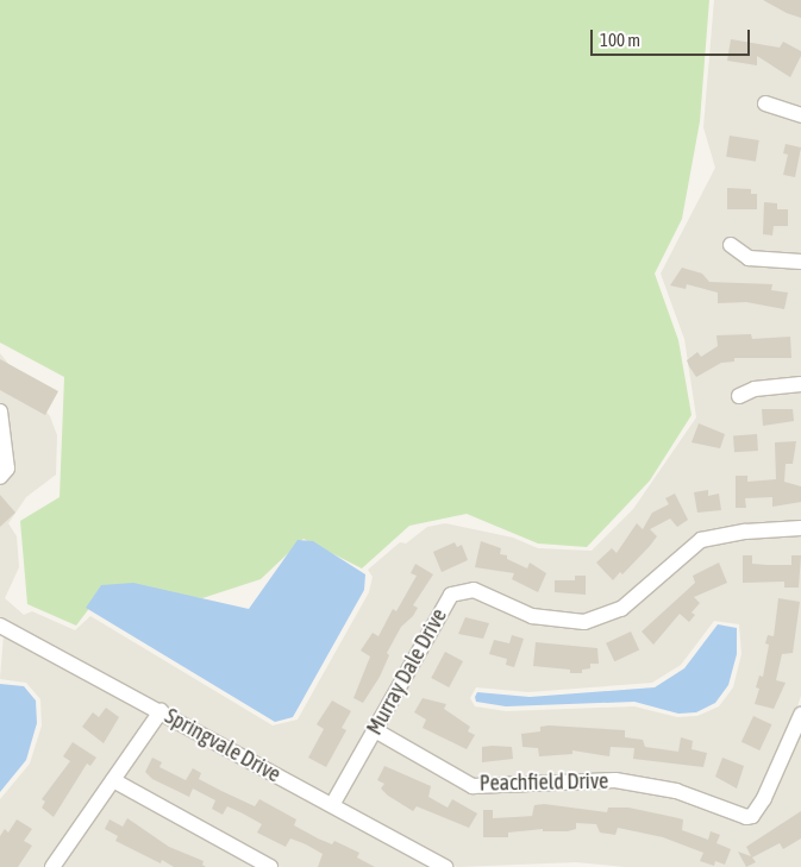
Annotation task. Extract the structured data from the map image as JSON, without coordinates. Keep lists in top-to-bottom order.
{
  "streets": {
    "street": ["Murray Dale Drive", "Springvale Drive", "Peachfield Drive"]
  },
  "crossings": [
    ["Murray Dale Drive", "Springvale Drive"],
    ["Murray Dale Drive", "Peachfield Drive"]
  ],
  "scale_bar": "100 m"
}
